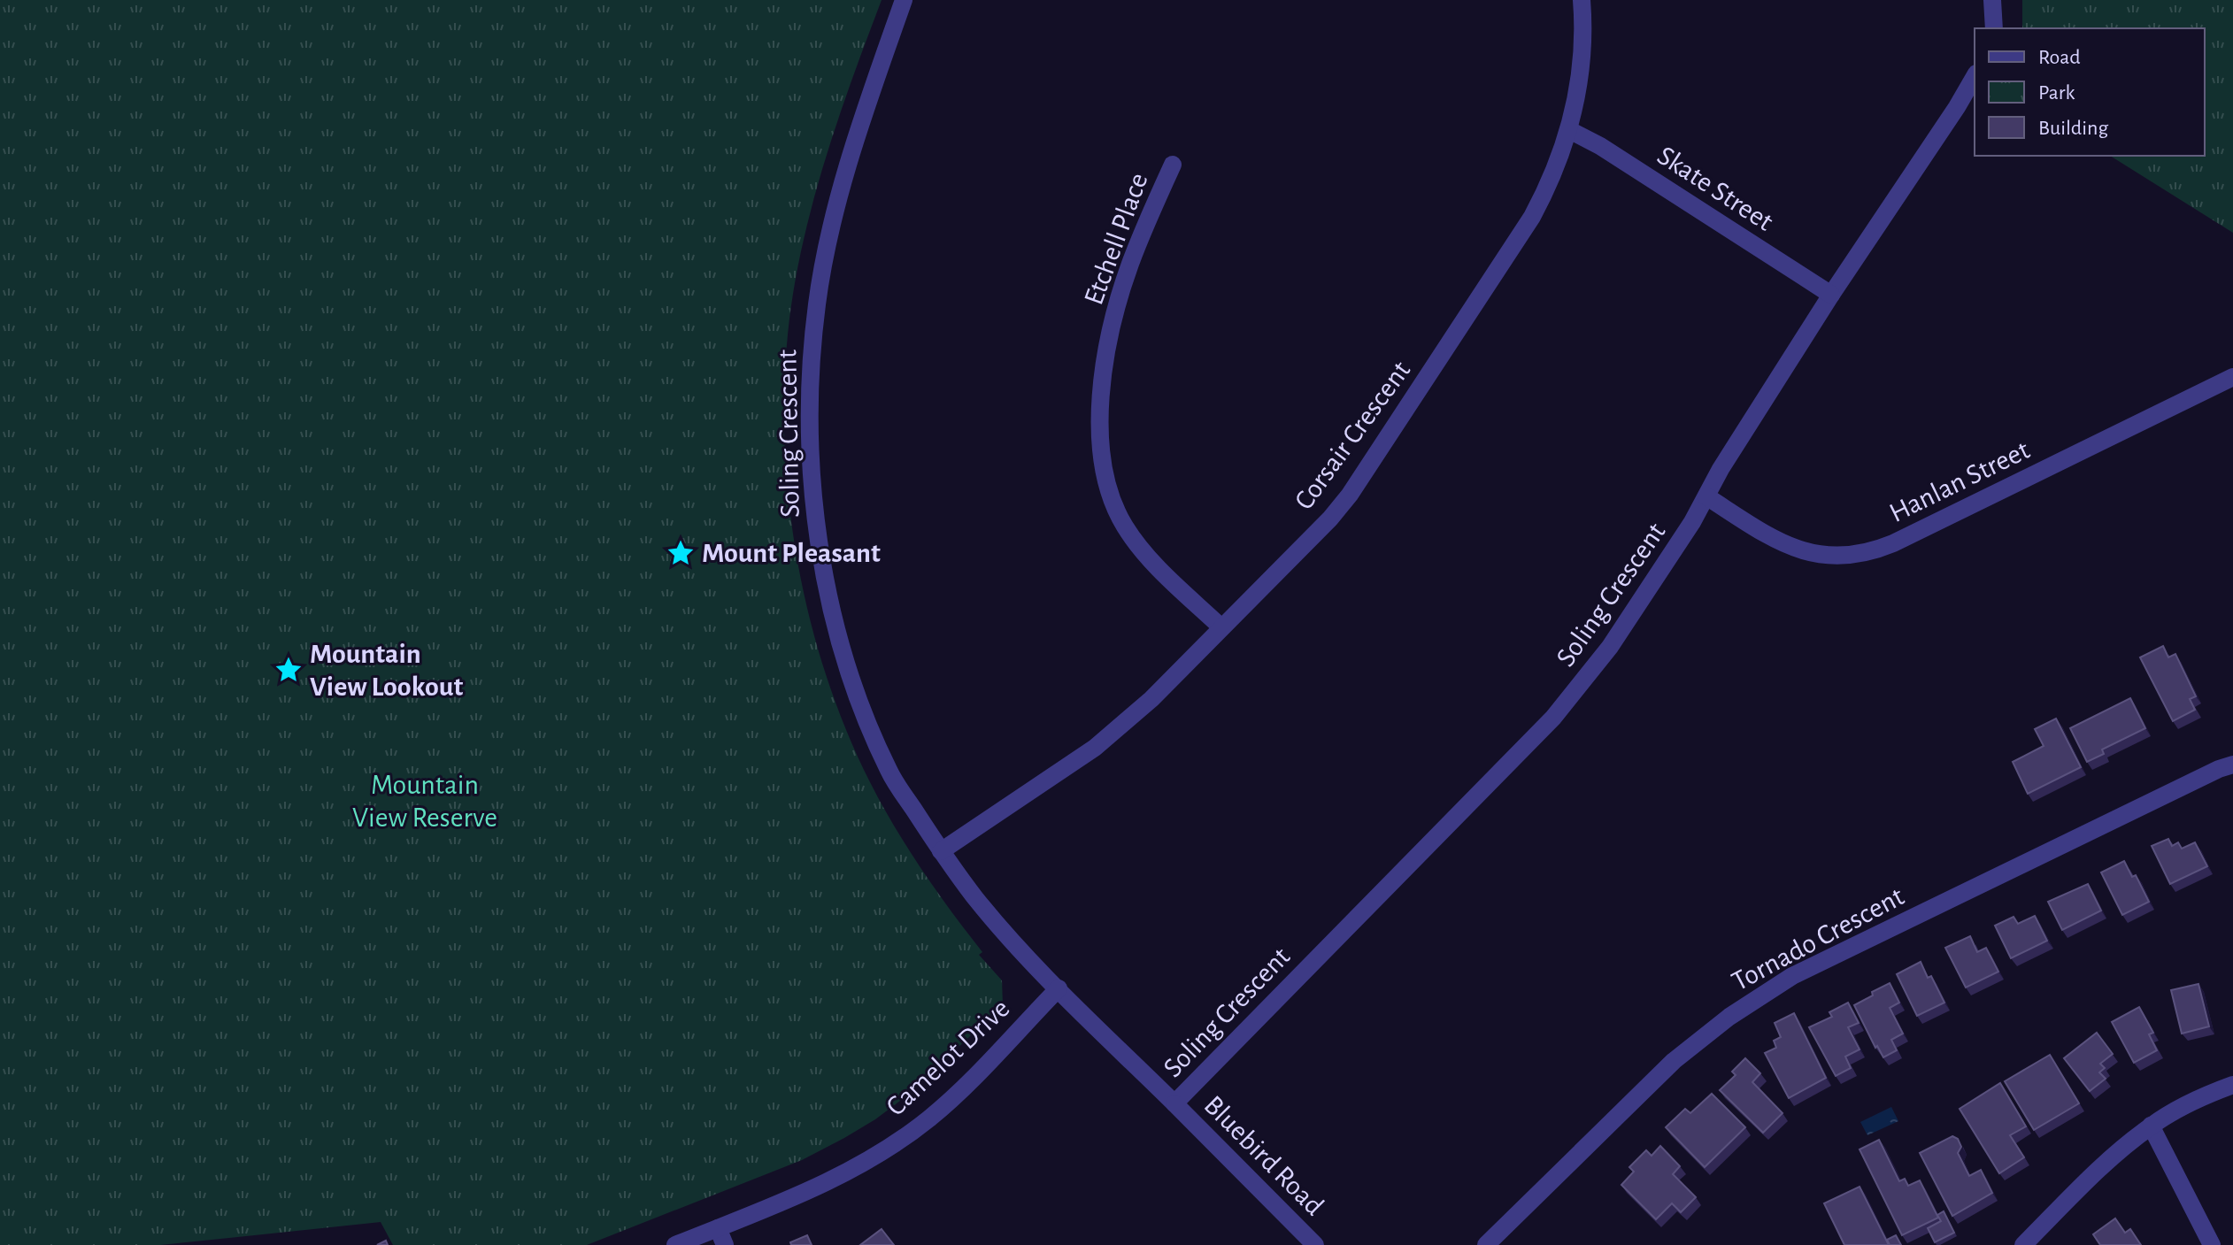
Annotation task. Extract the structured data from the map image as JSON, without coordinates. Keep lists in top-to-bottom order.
{
  "streets": {
    "street": [
      "Skate Street",
      "Etchell Place",
      "Soling Crescent",
      "Corsair Crescent",
      "Hanlan Street",
      "Tornado Crescent",
      "Camelot Drive",
      "Bluebird Road"
    ]
  },
  "crossings": [
    ["Skate Street", "Soling Crescent"],
    ["Skate Street", "Corsair Crescent"],
    ["Etchell Place", "Corsair Crescent"],
    ["Soling Crescent", "Corsair Crescent"],
    ["Soling Crescent", "Hanlan Street"],
    ["Soling Crescent", "Camelot Drive"],
    ["Soling Crescent", "Bluebird Road"]
  ],
  "parks": ["Mountain View Reserve"],
  "places": {
    "place": ["Mount Pleasant", "Mountain View Lookout"]
  },
  "legend": ["Road", "Park", "Building"]
}
